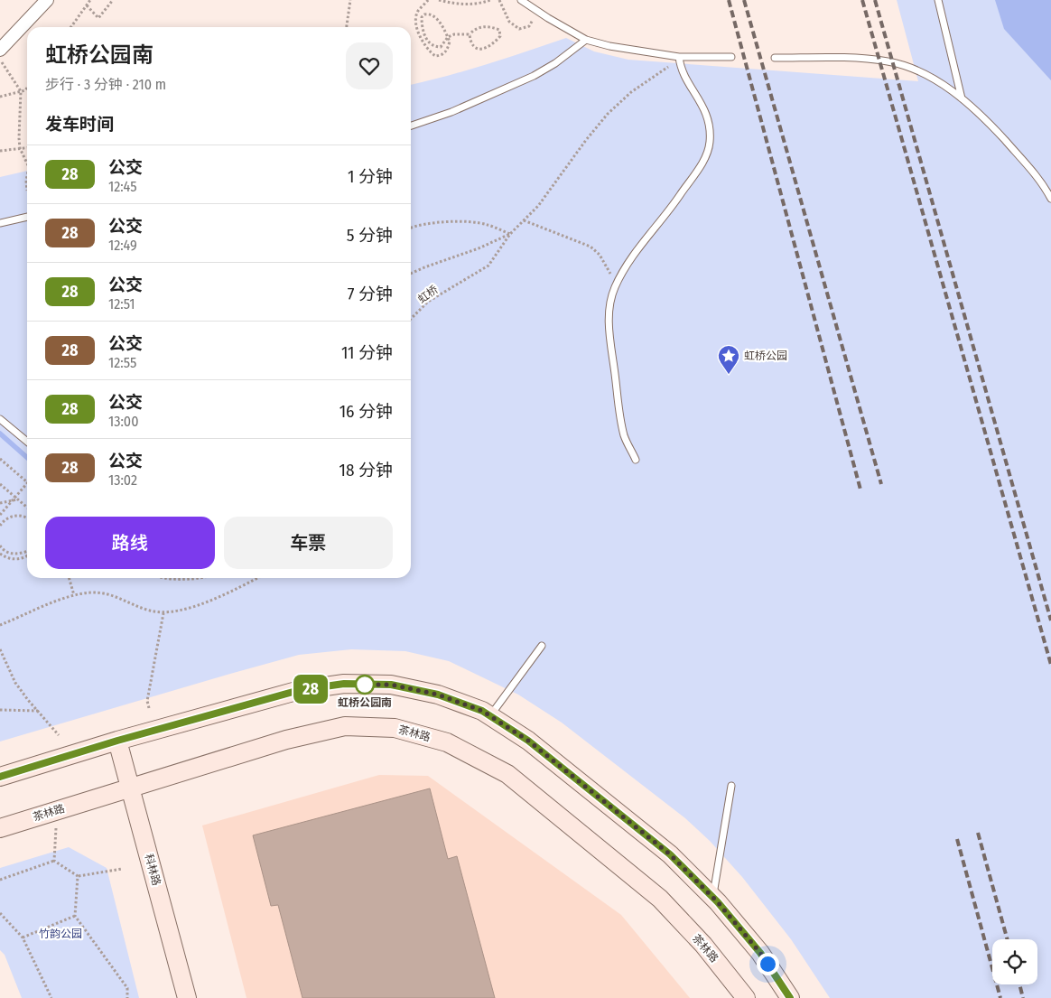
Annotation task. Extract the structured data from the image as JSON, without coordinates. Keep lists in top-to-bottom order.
{
  "streets": {
    "street": ["茶林路", "科林路"],
    "path": ["虹桥"]
  },
  "crossings": [
    ["茶林路", "科林路"]
  ],
  "parks": ["竹韵公园"],
  "places": {
    "place": ["虹桥公园"],
    "other": ["虹桥公园南"]
  },
  "lines": ["bus line 28"],
  "page": {
    "on_map": "28",
    "heading": [
      ["虹桥公园南", "步行 · 3 分钟 · 210 m"],
      "发车时间"
    ],
    "list": [
      {
        "mark": "28",
        "name": "公交",
        "note": "12:45",
        "value": "1 分钟"
      },
      {
        "mark": "28",
        "name": "公交",
        "note": "12:49",
        "value": "5 分钟"
      },
      {
        "mark": "28",
        "name": "公交",
        "note": "12:51",
        "value": "7 分钟"
      },
      {
        "mark": "28",
        "name": "公交",
        "note": "12:55",
        "value": "11 分钟"
      },
      {
        "mark": "28",
        "name": "公交",
        "note": "13:00",
        "value": "16 分钟"
      },
      {
        "mark": "28",
        "name": "公交",
        "note": "13:02",
        "value": "18 分钟"
      }
    ],
    "buttons": ["路线", "车票"]
  }
}
